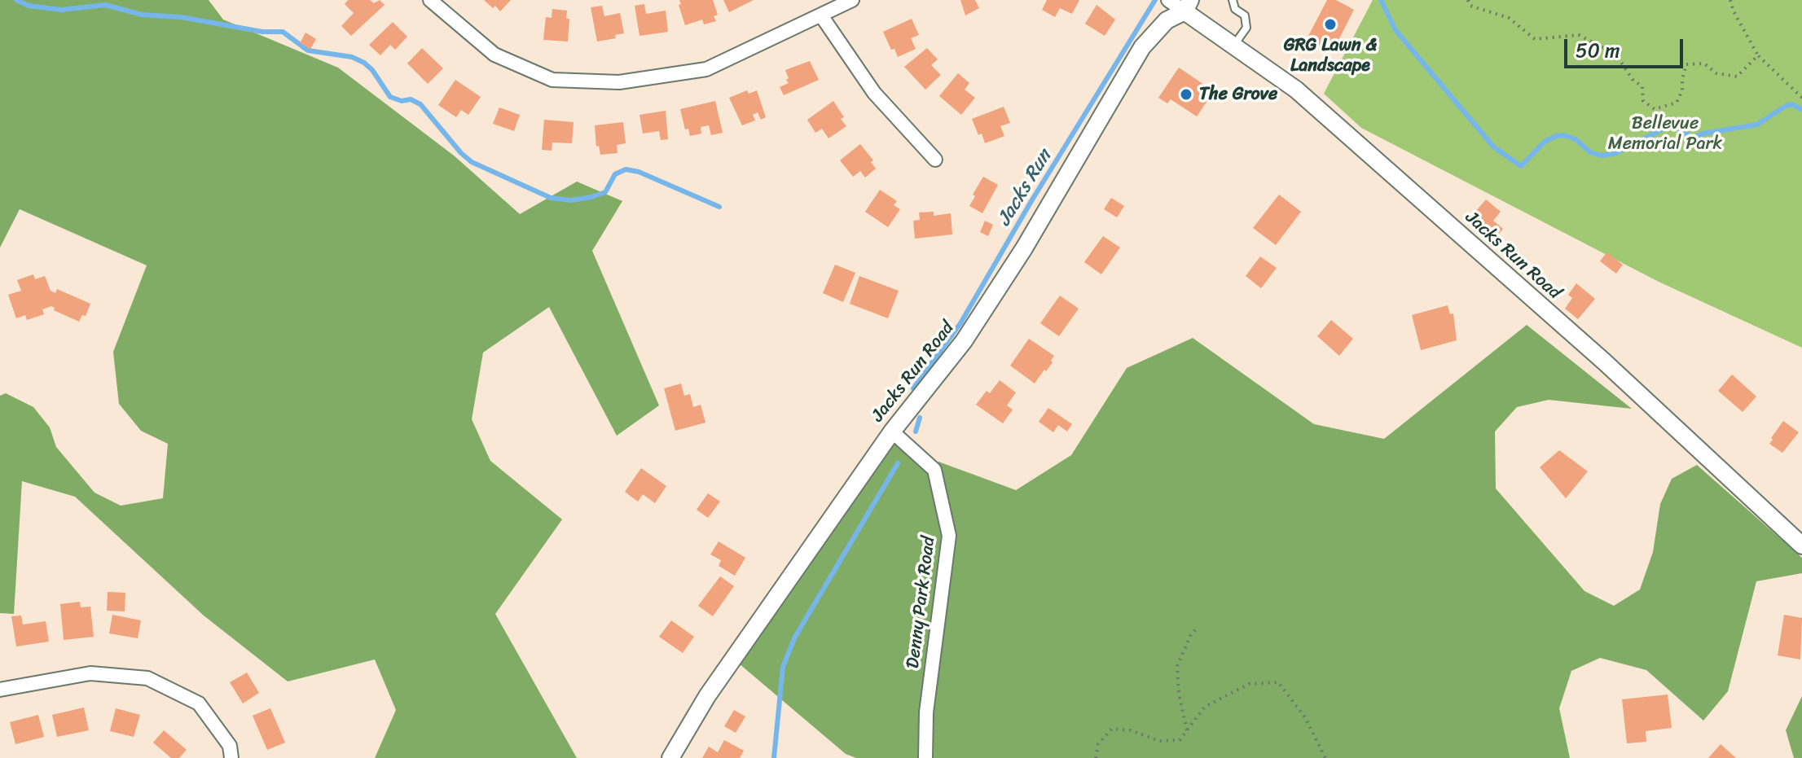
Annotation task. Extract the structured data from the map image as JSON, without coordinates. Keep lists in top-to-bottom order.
{
  "streets": {
    "street": ["Jacks Run Road", "Denny Park Road"]
  },
  "crossings": [
    ["Jacks Run Road", "Denny Park Road"]
  ],
  "water": ["Jacks Run"],
  "parks": ["Bellevue Memorial Park"],
  "places": ["GRG Lawn & Landscape", "The Grove"],
  "scale_bar": "50 m"
}
